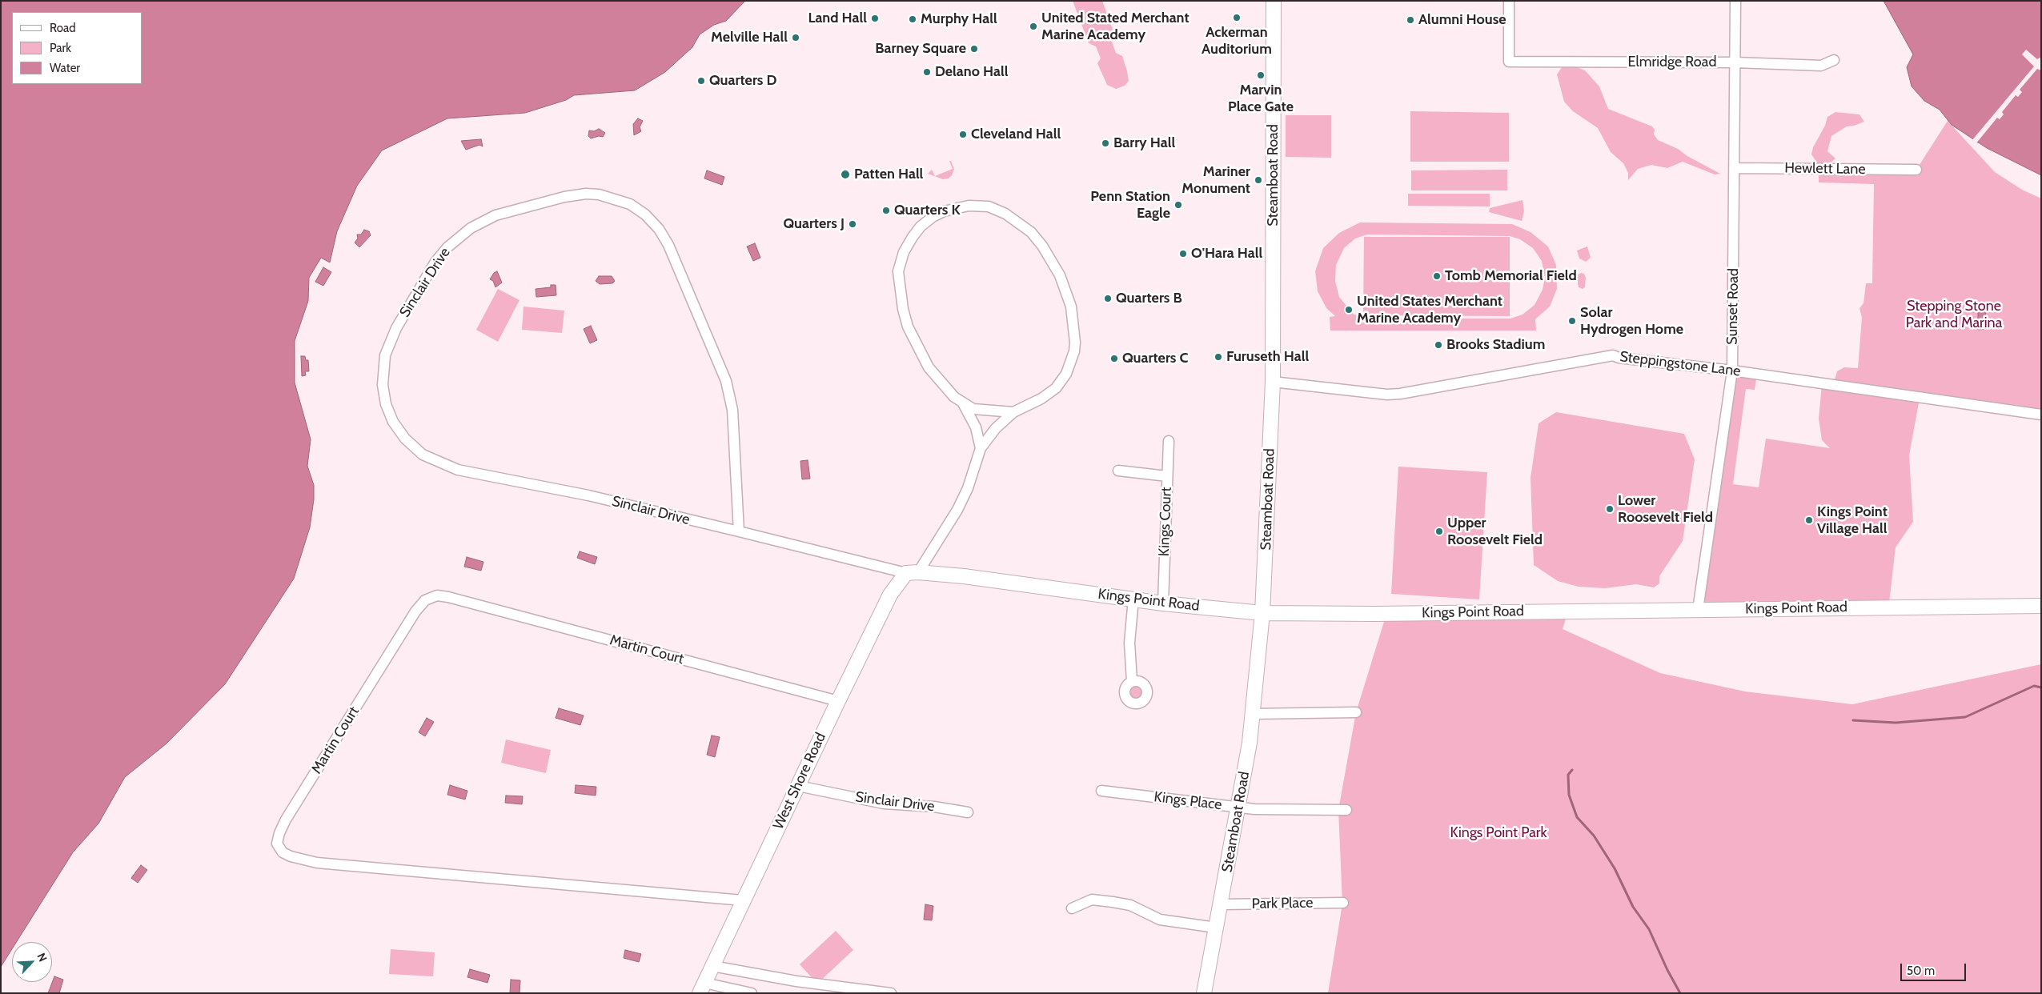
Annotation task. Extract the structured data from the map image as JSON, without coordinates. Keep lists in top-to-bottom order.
{
  "streets": {
    "main road": ["Steamboat Road", "Kings Point Road", "West Shore Road"],
    "street": [
      "Elmridge Road",
      "Hewlett Lane",
      "Sinclair Drive",
      "Sunset Road",
      "Steppingstone Lane",
      "Kings Court",
      "Martin Court",
      "Kings Place",
      "Park Place"
    ]
  },
  "crossings": [
    ["Elmridge Road", "Sunset Road"],
    ["Hewlett Lane", "Sunset Road"],
    ["Steamboat Road", "Steppingstone Lane"],
    ["Steamboat Road", "Kings Point Road"],
    ["Steamboat Road", "Kings Place"],
    ["Steamboat Road", "Park Place"],
    ["Sinclair Drive", "Kings Point Road"],
    ["Sinclair Drive", "West Shore Road"],
    ["Sunset Road", "Steppingstone Lane"],
    ["Sunset Road", "Kings Point Road"],
    ["Kings Court", "Kings Point Road"],
    ["Kings Point Road", "West Shore Road"],
    ["Martin Court", "West Shore Road"]
  ],
  "parks": ["Stepping Stone Park and Marina", "Kings Point Park"],
  "places": [
    "Ackerman Auditorium",
    "Land Hall",
    "Murphy Hall",
    "Alumni House",
    "United Stated Merchant Marine Academy",
    "Melville Hall",
    "Barney Square",
    "Delano Hall",
    "Marvin Place Gate",
    "Quarters D",
    "Cleveland Hall",
    "Barry Hall",
    "Patten Hall",
    "Mariner Monument",
    "Penn Station Eagle",
    "Quarters K",
    "Quarters J",
    "O'Hara Hall",
    "Tomb Memorial Field",
    "Quarters B",
    "United States Merchant Marine Academy",
    "Solar Hydrogen Home",
    "Brooks Stadium",
    "Furuseth Hall",
    "Quarters C",
    "Lower Roosevelt Field",
    "Kings Point Village Hall",
    "Upper Roosevelt Field"
  ],
  "legend": ["Road", "Park", "Water"],
  "scale_bar": "50 m",
  "north": "top right"
}
